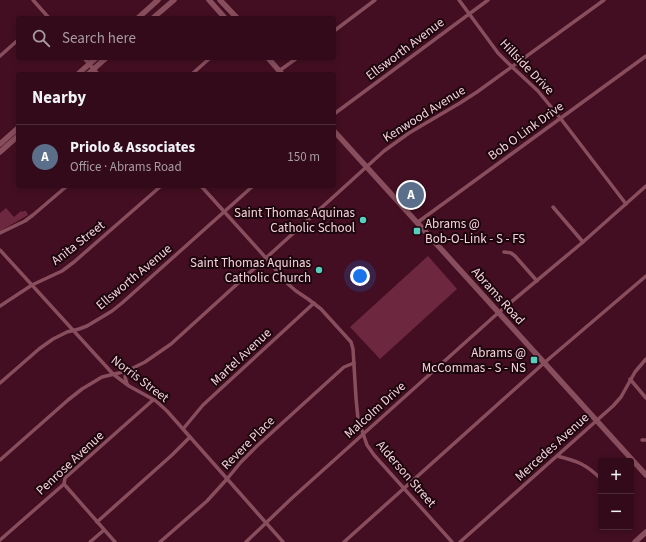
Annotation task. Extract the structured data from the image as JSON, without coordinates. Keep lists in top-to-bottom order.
{
  "streets": {
    "main road": ["Abrams Road"],
    "street": [
      "Ellsworth Avenue",
      "Hillside Drive",
      "Kenwood Avenue",
      "Bob O Link Drive",
      "Anita Street",
      "Martel Avenue",
      "Norris Street",
      "Malcolm Drive",
      "Revere Place",
      "Mercedes Avenue",
      "Penrose Avenue",
      "Alderson Street"
    ]
  },
  "crossings": [
    ["Ellsworth Avenue", "Hillside Drive"],
    ["Ellsworth Avenue", "Norris Street"],
    ["Ellsworth Avenue", "Alderson Street"],
    ["Hillside Drive", "Kenwood Avenue"],
    ["Hillside Drive", "Bob O Link Drive"],
    ["Hillside Drive", "Malcolm Drive"],
    ["Kenwood Avenue", "Abrams Road"],
    ["Kenwood Avenue", "Norris Street"],
    ["Kenwood Avenue", "Alderson Street"],
    ["Bob O Link Drive", "Abrams Road"],
    ["Anita Street", "Norris Street"],
    ["Abrams Road", "Malcolm Drive"],
    ["Abrams Road", "Mercedes Avenue"],
    ["Martel Avenue", "Norris Street"],
    ["Martel Avenue", "Alderson Street"],
    ["Norris Street", "Malcolm Drive"],
    ["Norris Street", "Revere Place"],
    ["Norris Street", "Penrose Avenue"],
    ["Malcolm Drive", "Alderson Street"],
    ["Revere Place", "Alderson Street"]
  ],
  "places": {
    "other": ["Saint Thomas Aquinas Catholic School", "Saint Thomas Aquinas Catholic Church"],
    "transit": ["Abrams @ Bob-O-Link - S - FS", "Abrams @ McCommas - S - NS"]
  },
  "page": {
    "search": "Search here",
    "heading": "Nearby",
    "list": [
      {
        "mark": "A",
        "name": "Priolo & Associates",
        "note": "Office · Abrams Road",
        "value": "150 m"
      }
    ],
    "pins": "A",
    "map_buttons": ["+", "−"]
  }
}
